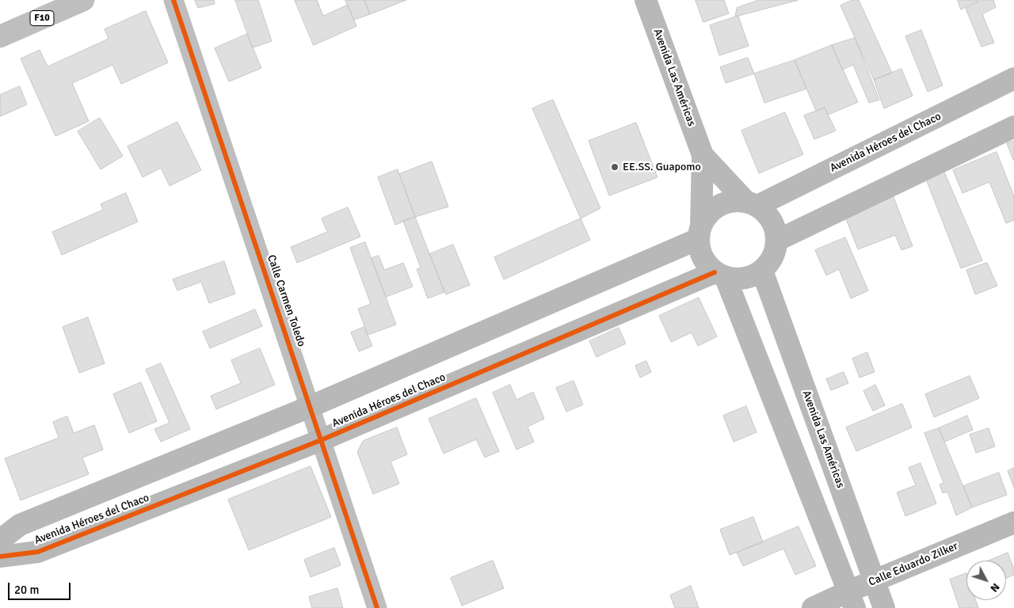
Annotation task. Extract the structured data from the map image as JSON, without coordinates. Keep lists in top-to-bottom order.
{
  "streets": {
    "highway": ["F10"],
    "street": [
      "Avenida Las Américas",
      "Avenida Héroes del Chaco",
      "Calle Carmen Toledo",
      "Calle Eduardo Zilker"
    ]
  },
  "crossings": [
    ["Avenida Las Américas", "Avenida Héroes del Chaco"],
    ["Avenida Las Américas", "Calle Eduardo Zilker"],
    ["Avenida Héroes del Chaco", "Calle Carmen Toledo"]
  ],
  "places": ["EE.SS. Guapomo"],
  "scale_bar": "20 m",
  "north": "bottom right"
}
